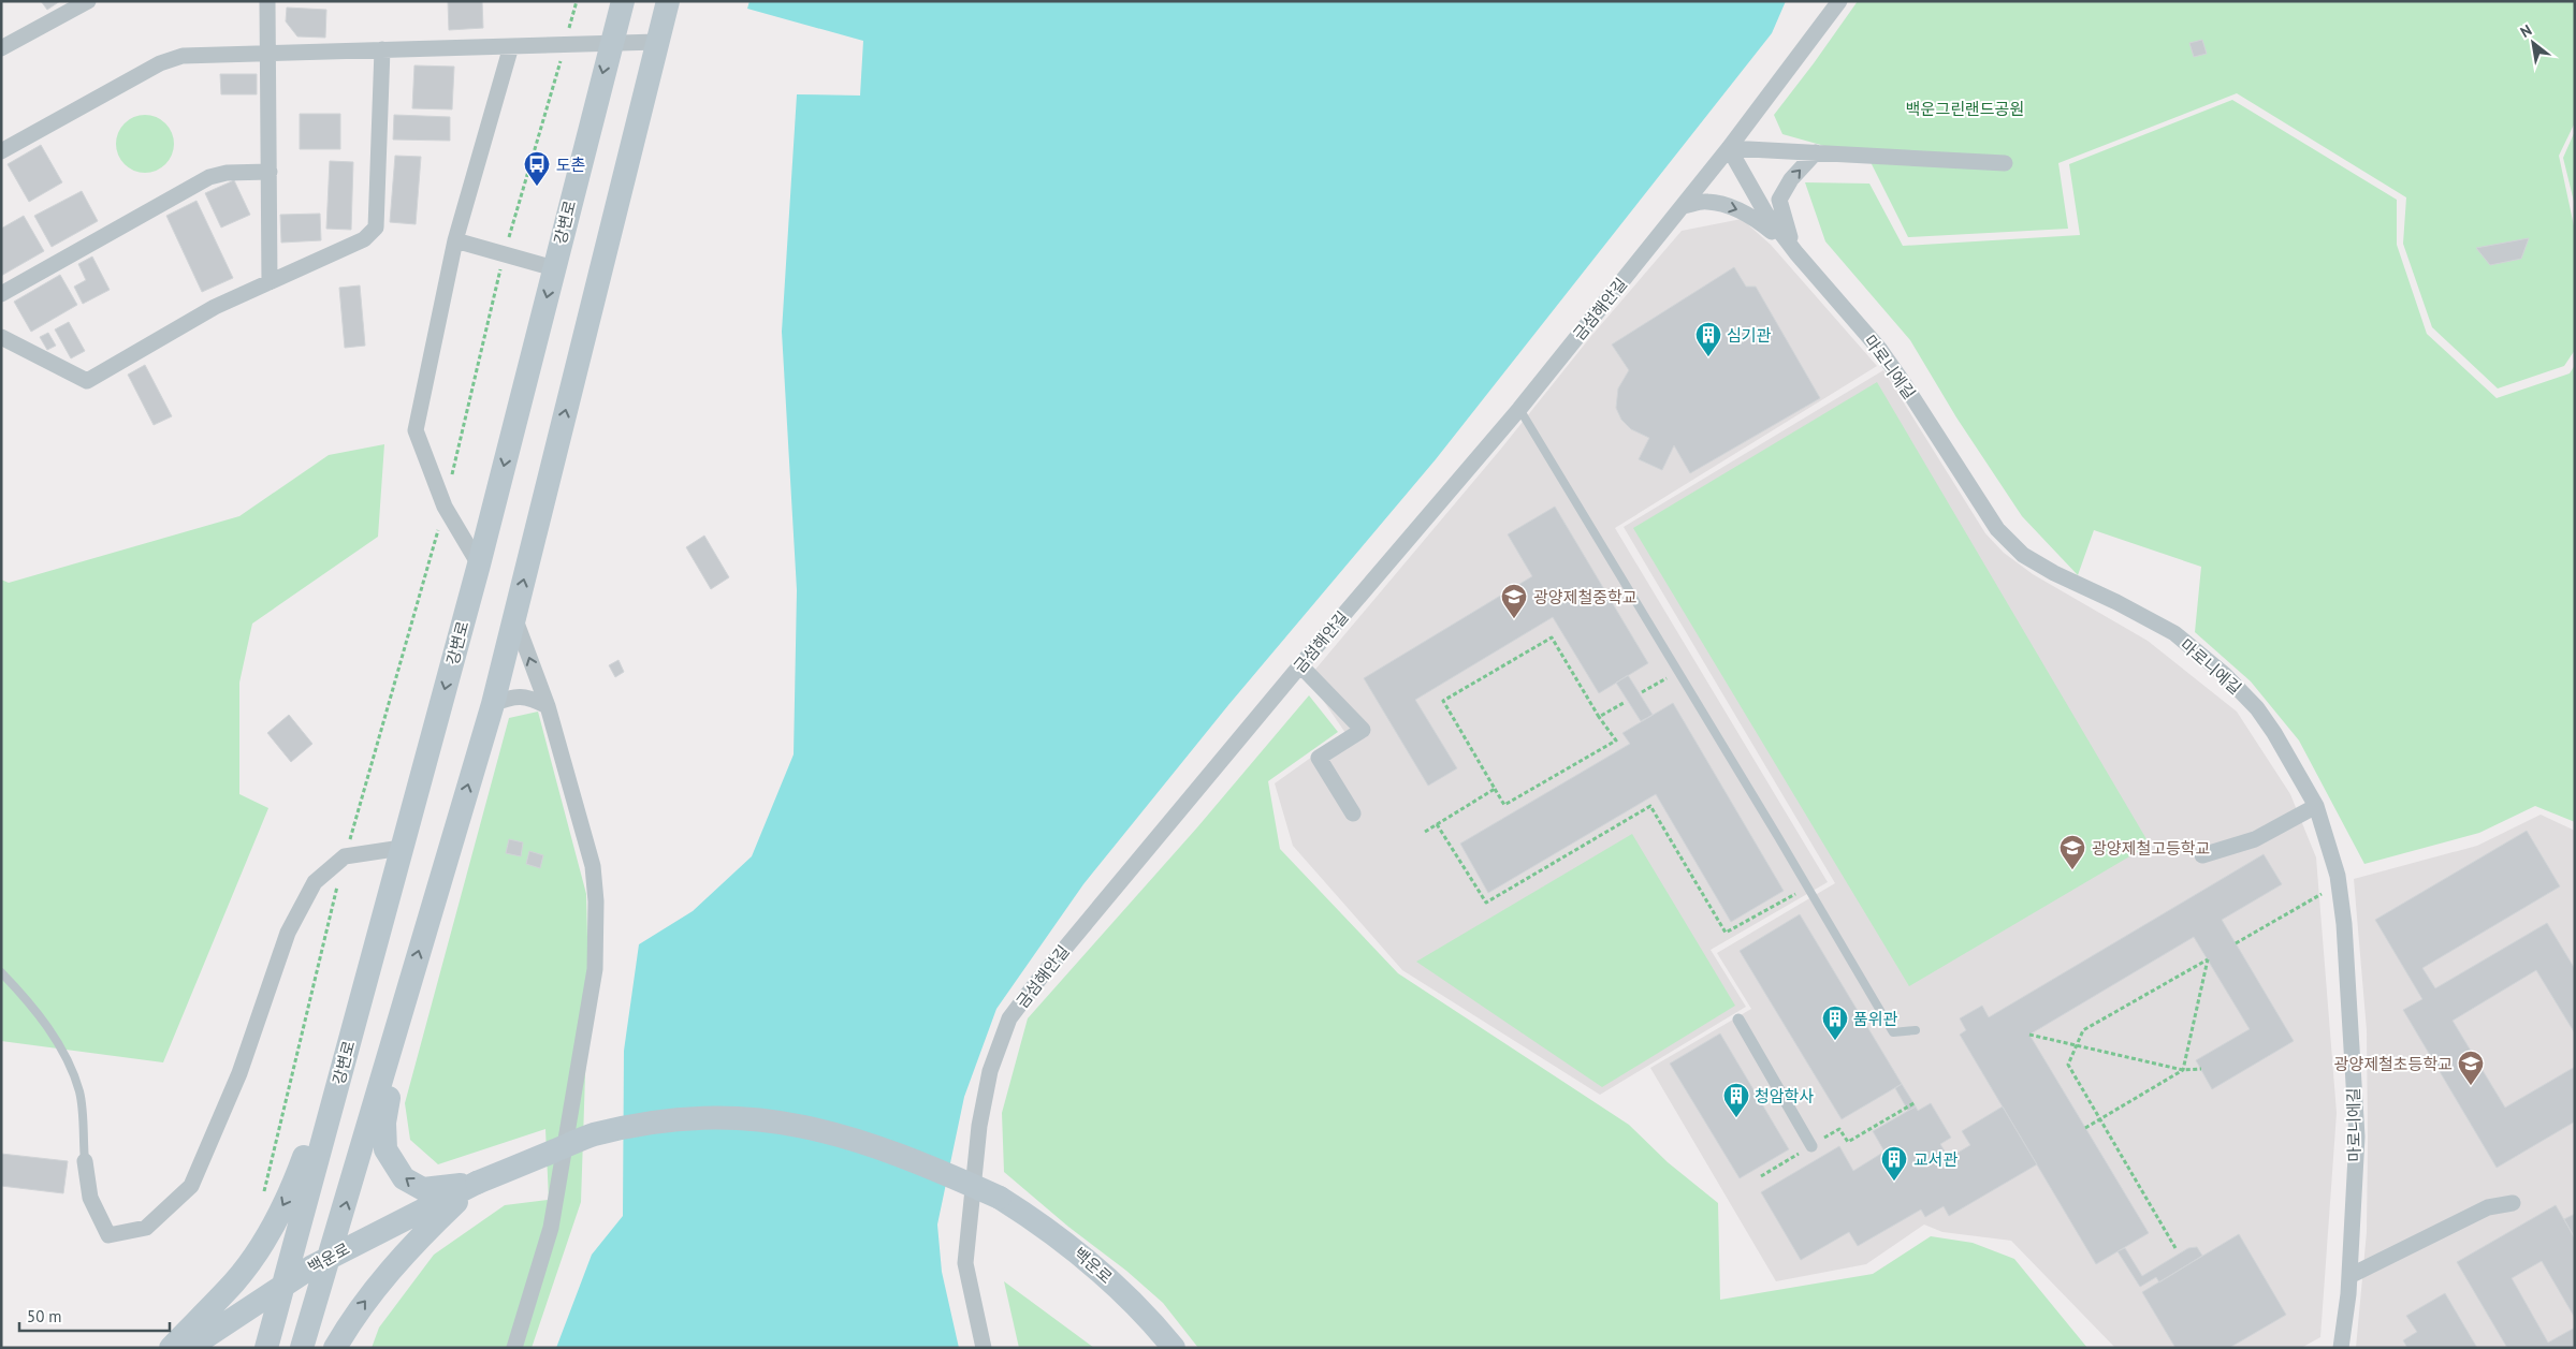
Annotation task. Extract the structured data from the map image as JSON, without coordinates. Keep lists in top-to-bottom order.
{
  "streets": {
    "main road": ["강변로", "백운로"],
    "street": ["금섬해안길", "마로니에길"]
  },
  "crossings": [
    ["강변로", "백운로"],
    ["금섬해안길", "마로니에길"]
  ],
  "parks": ["백운그린랜드공원"],
  "places": {
    "bus stop": ["도촌"],
    "building": [
      "심기관",
      "품위관",
      "청암학사",
      "교서관"
    ],
    "school or university": ["광양제철중학교", "광양제철고등학교", "광양제철초등학교"]
  },
  "scale_bar": "50 m",
  "north": "top left"
}
